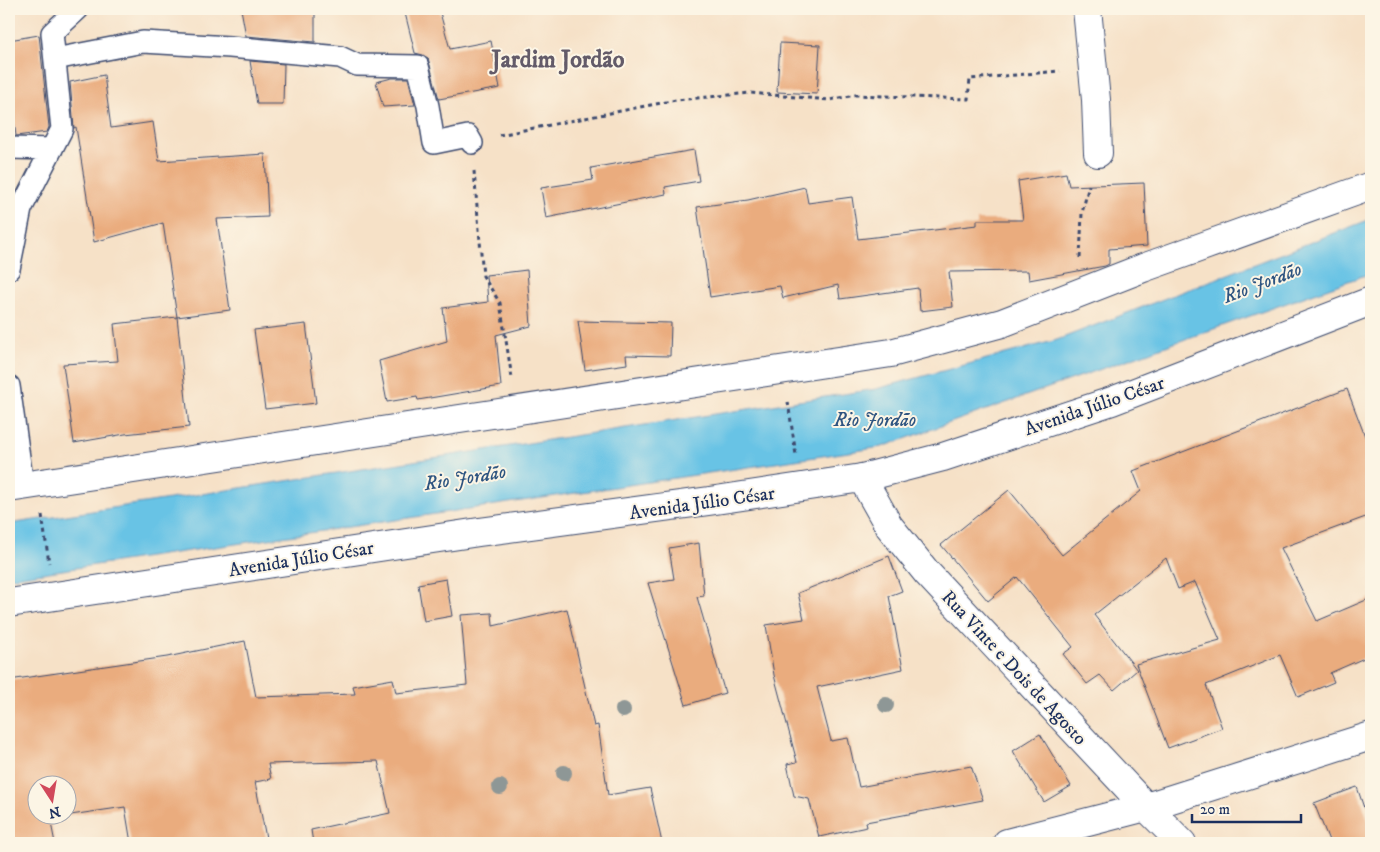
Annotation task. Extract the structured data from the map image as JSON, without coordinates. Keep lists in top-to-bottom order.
{
  "streets": {
    "street": ["Avenida Júlio César", "Rua Vinte e Dois de Agosto"]
  },
  "crossings": [
    ["Avenida Júlio César", "Rua Vinte e Dois de Agosto"]
  ],
  "districts": ["Jardim Jordão"],
  "water": ["Rio Jordão"],
  "scale_bar": "20 m",
  "north": "bottom"
}
